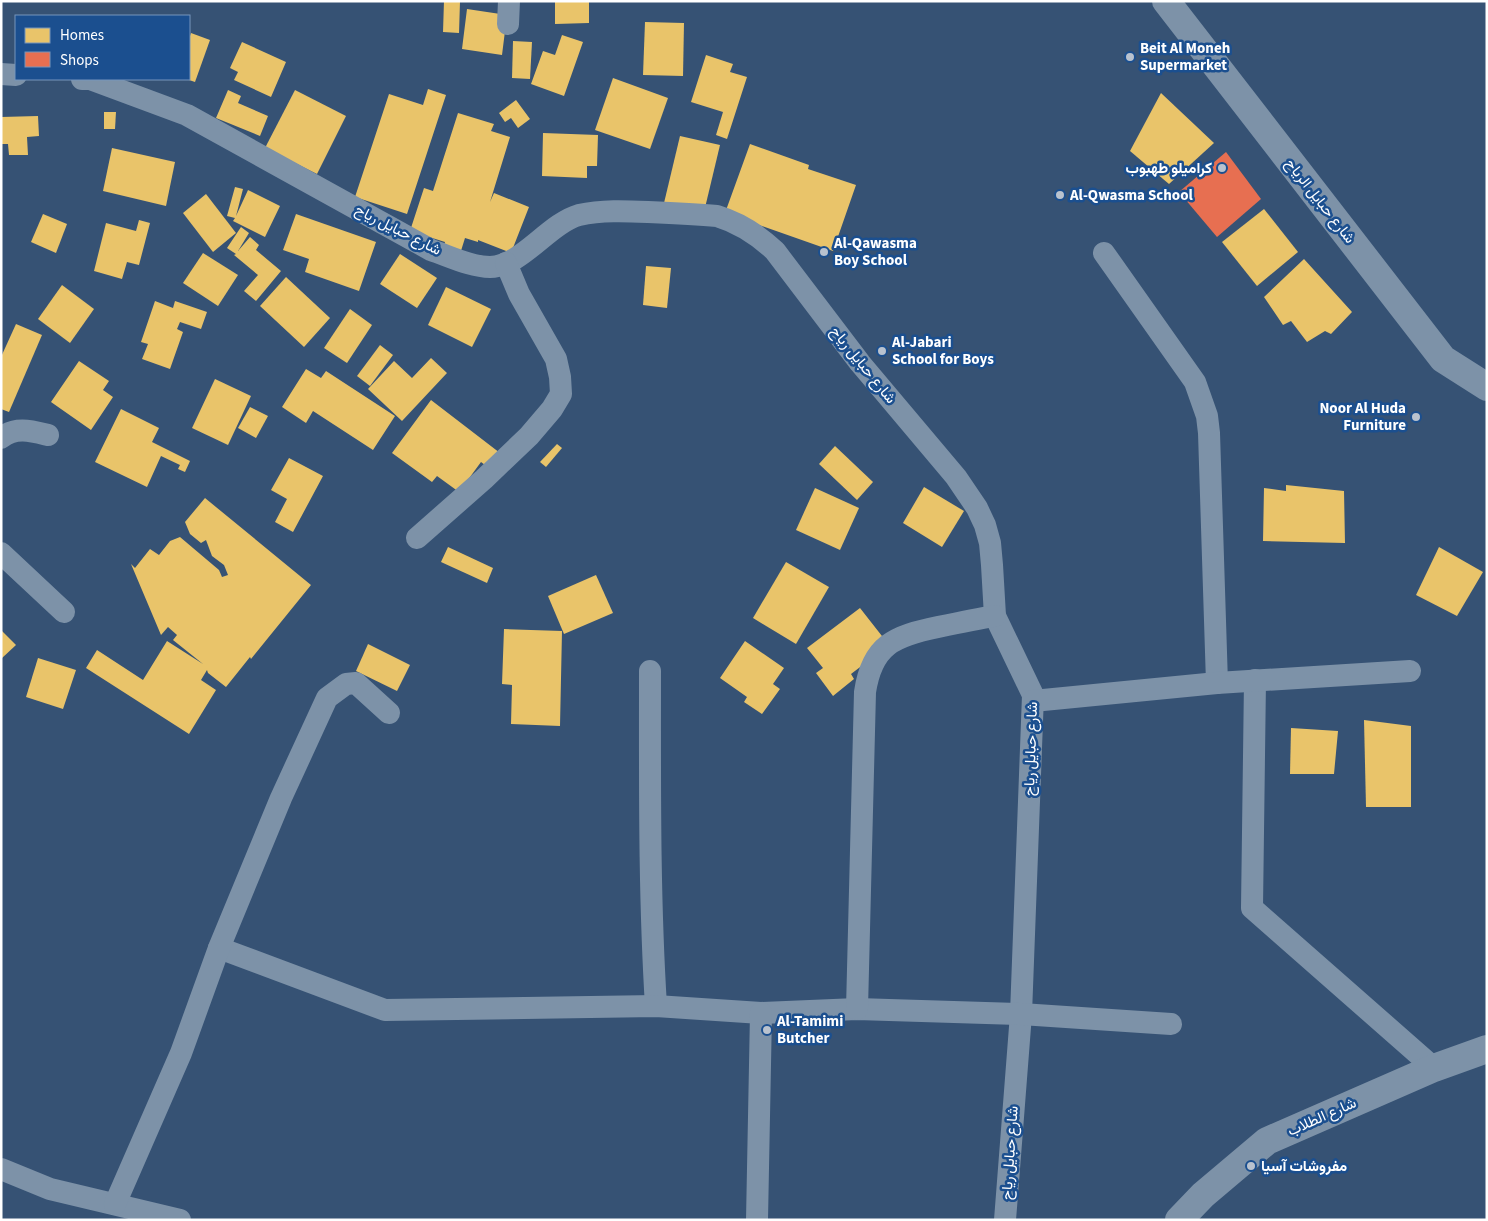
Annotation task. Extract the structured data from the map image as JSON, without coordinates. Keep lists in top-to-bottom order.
{
  "streets": {
    "street": ["شارع حبايل الرياح", "شارع حبايل رياح", "شارع الطلاب"]
  },
  "places": [
    "Beit Al Moneh Supermarket",
    "كراميلو طهبوب",
    "Al-Qwasma School",
    "Al-Qawasma Boy School",
    "Al-Jabari School for Boys",
    "Noor Al Huda Furniture",
    "Al-Tamimi Butcher",
    "مفروشات آسيا"
  ],
  "legend": ["Homes", "Shops"]
}
